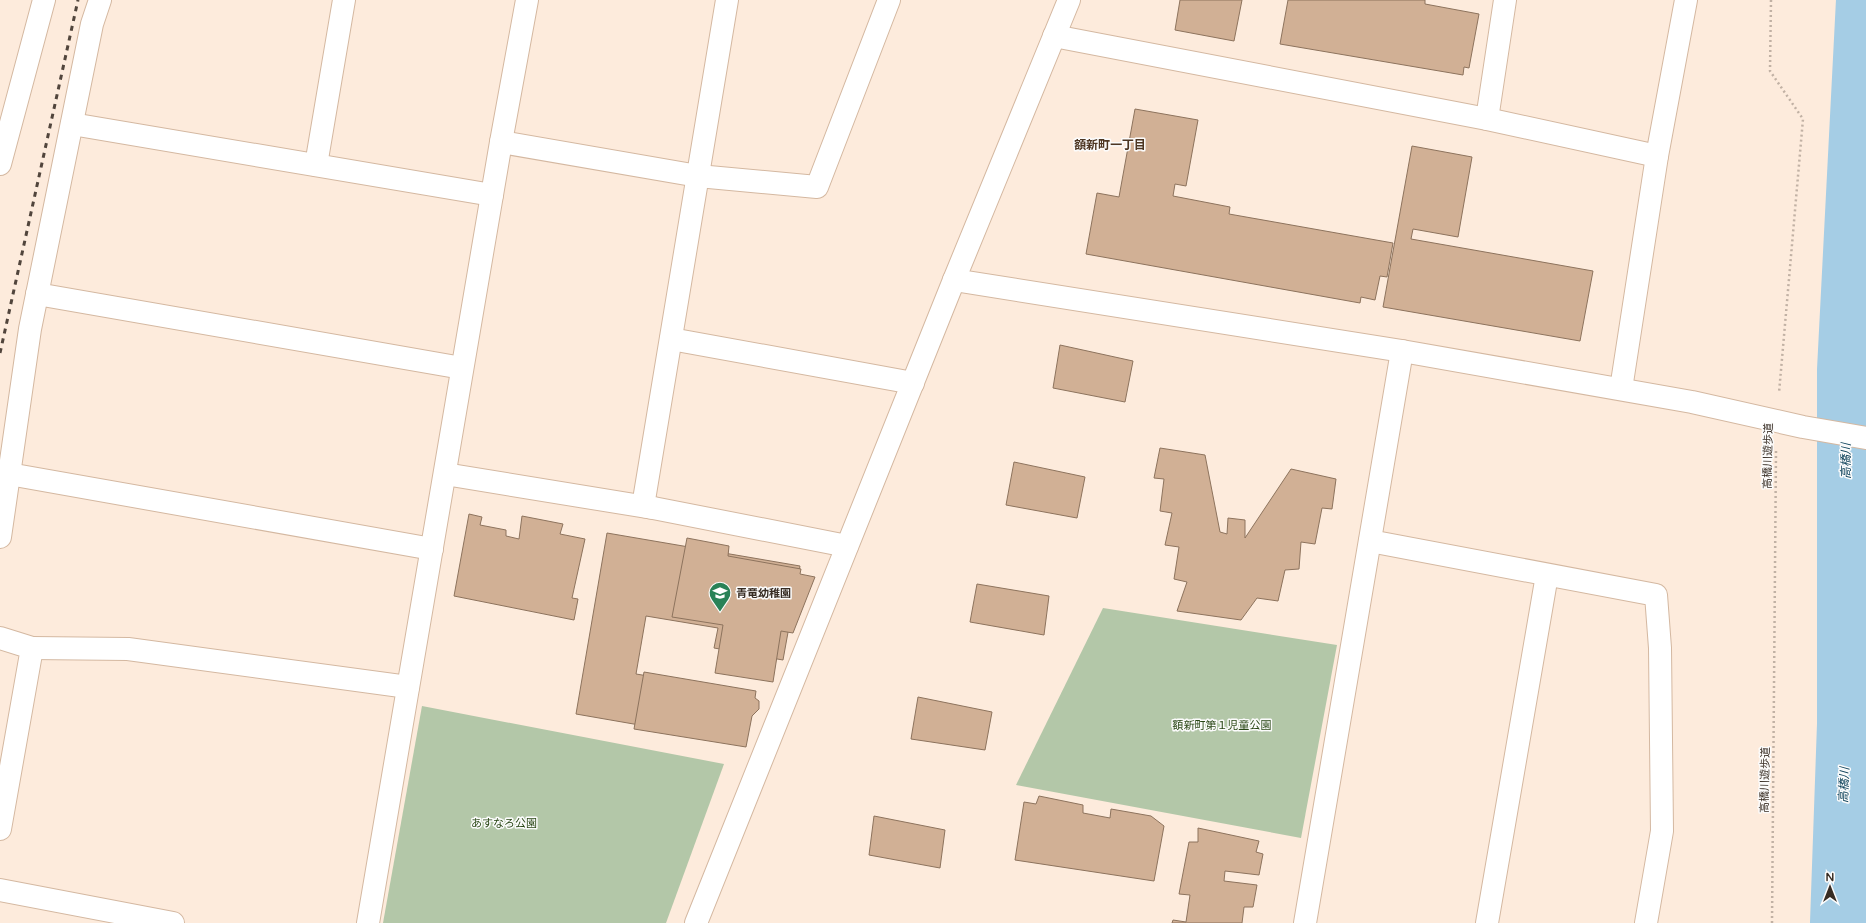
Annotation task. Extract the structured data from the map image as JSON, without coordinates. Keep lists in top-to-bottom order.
{
  "streets": {
    "path": ["高橋川遊歩道"]
  },
  "districts": ["額新町一丁目"],
  "water": ["高橋川"],
  "parks": ["額新町第１児童公園", "あすなろ公園"],
  "places": {
    "school or university": ["青竜幼稚園"]
  },
  "north": "top"
}
